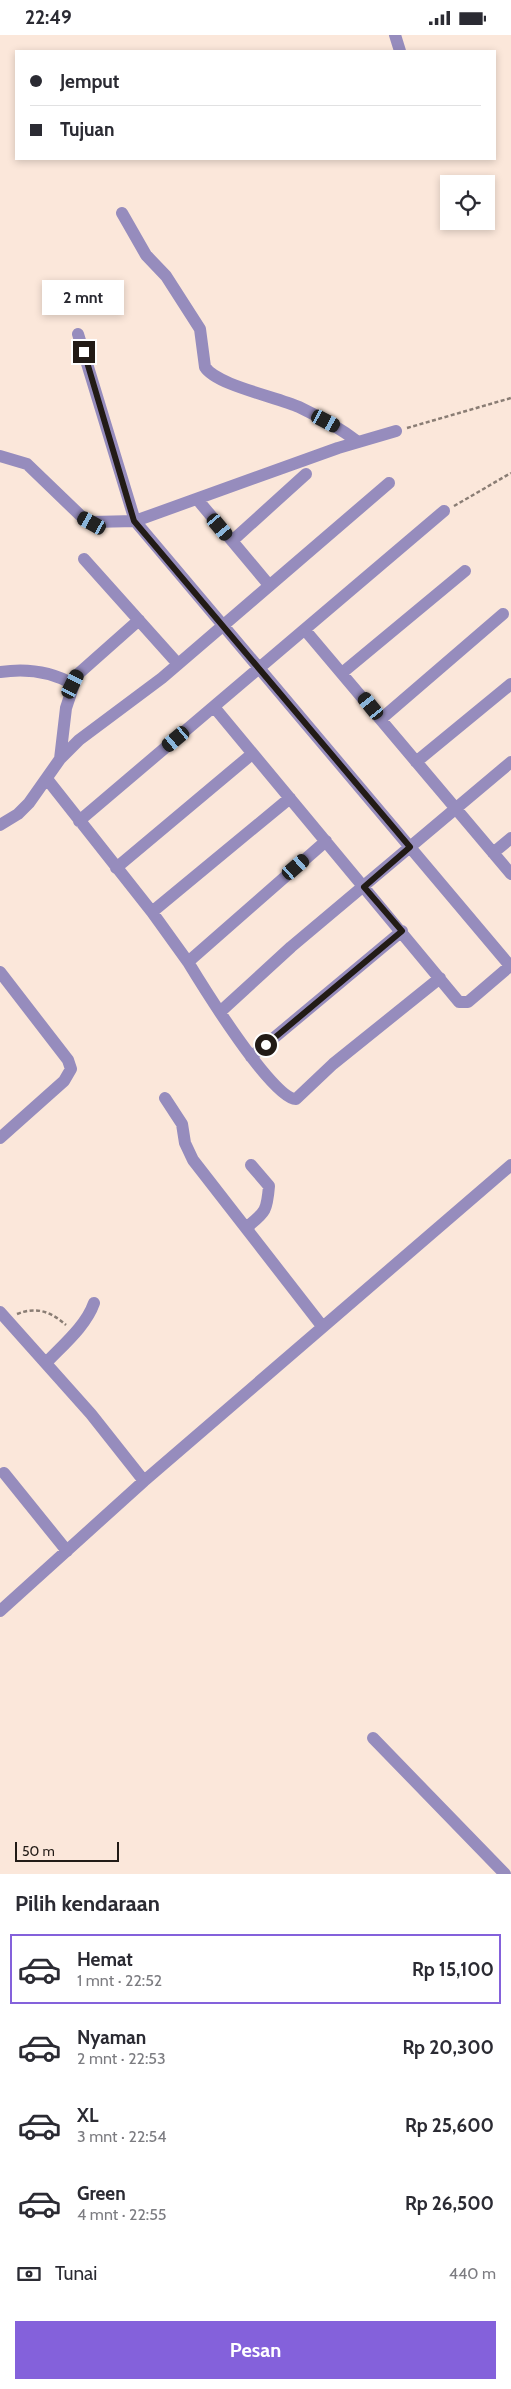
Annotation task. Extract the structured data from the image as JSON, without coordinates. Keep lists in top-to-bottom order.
{
  "scale_bar": "50 m",
  "page": {
    "status": "22:49",
    "banner": ["Jemput", "Tujuan"],
    "bubble": "2 mnt",
    "scale": "50 m",
    "heading": "Pilih kendaraan",
    "list": [
      {
        "name": "Hemat",
        "note": "1 mnt · 22:52",
        "value": "Rp 15,100"
      },
      {
        "name": "Nyaman",
        "note": "2 mnt · 22:53",
        "value": "Rp 20,300"
      },
      {
        "name": "XL",
        "note": "3 mnt · 22:54",
        "value": "Rp 25,600"
      },
      {
        "name": "Green",
        "note": "4 mnt · 22:55",
        "value": "Rp 26,500"
      }
    ],
    "pay": ["Tunai", "440 m"],
    "buttons": "Pesan"
  }
}
